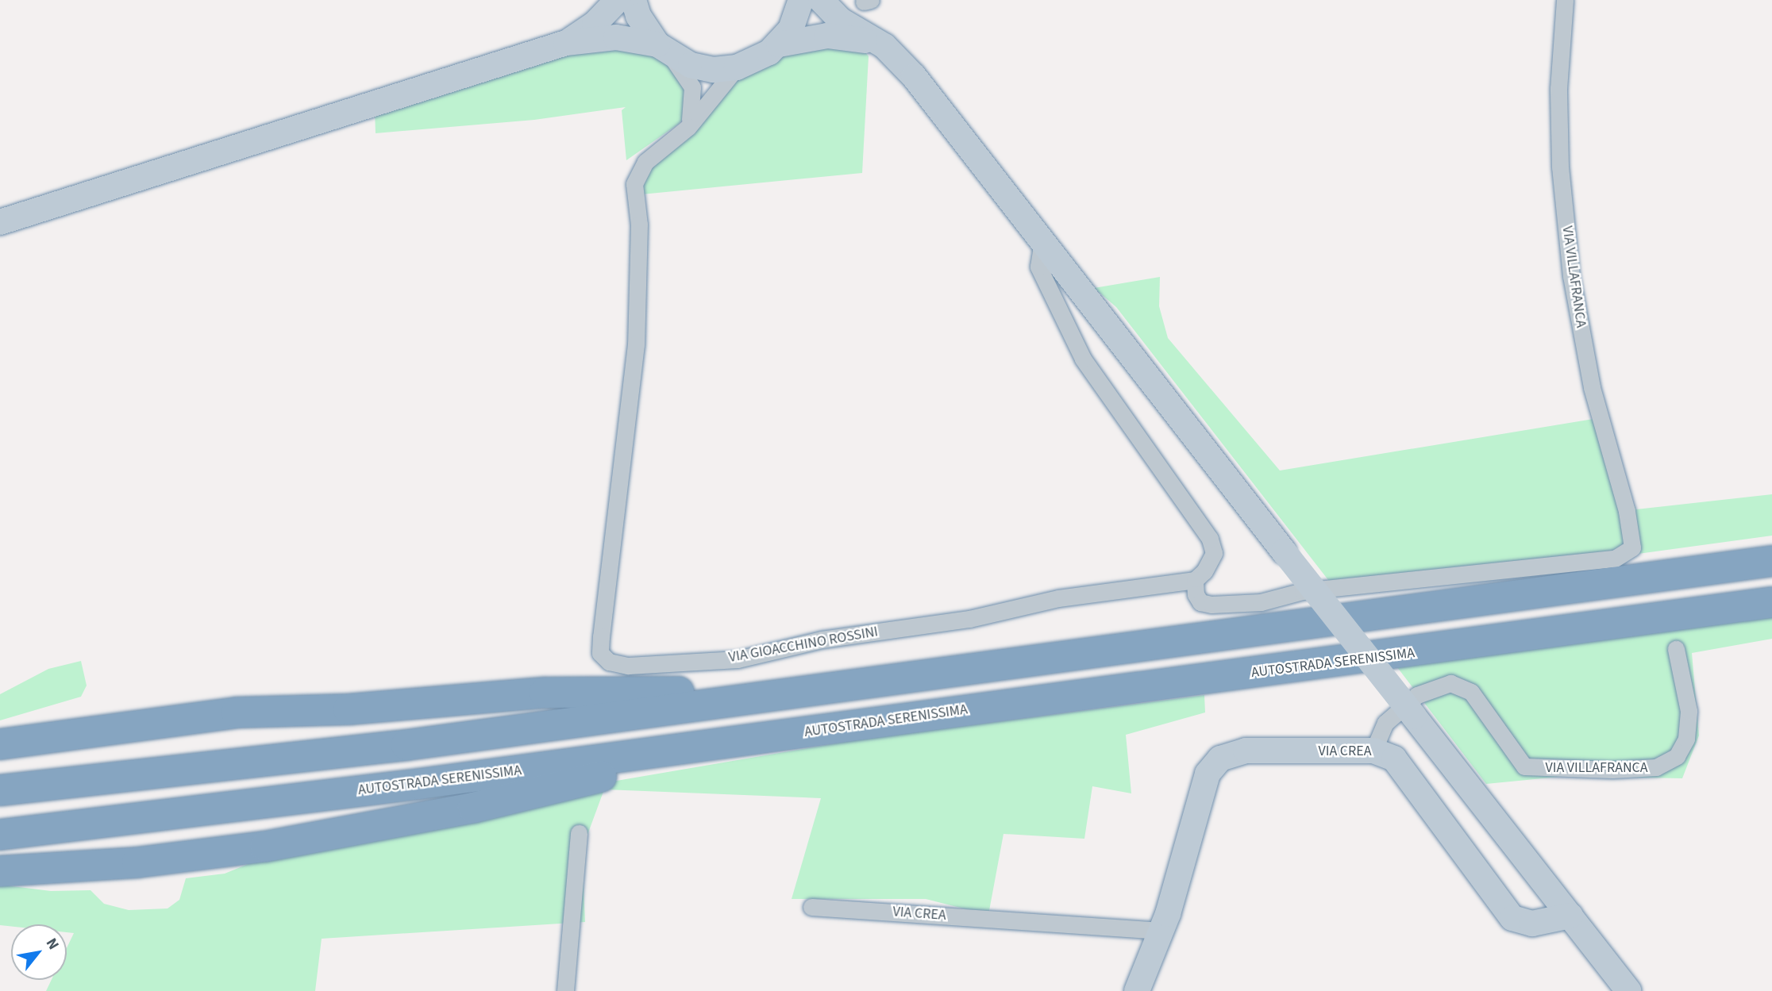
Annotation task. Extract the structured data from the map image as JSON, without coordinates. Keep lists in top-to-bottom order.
{
  "streets": {
    "highway": ["AUTOSTRADA SERENISSIMA"],
    "main road": ["VIA CREA"],
    "street": ["VIA VILLAFRANCA", "VIA GIOACCHINO ROSSINI"]
  },
  "crossings": [
    ["VIA VILLAFRANCA", "VIA GIOACCHINO ROSSINI"],
    ["VIA VILLAFRANCA", "VIA CREA"]
  ],
  "north": "top right"
}
